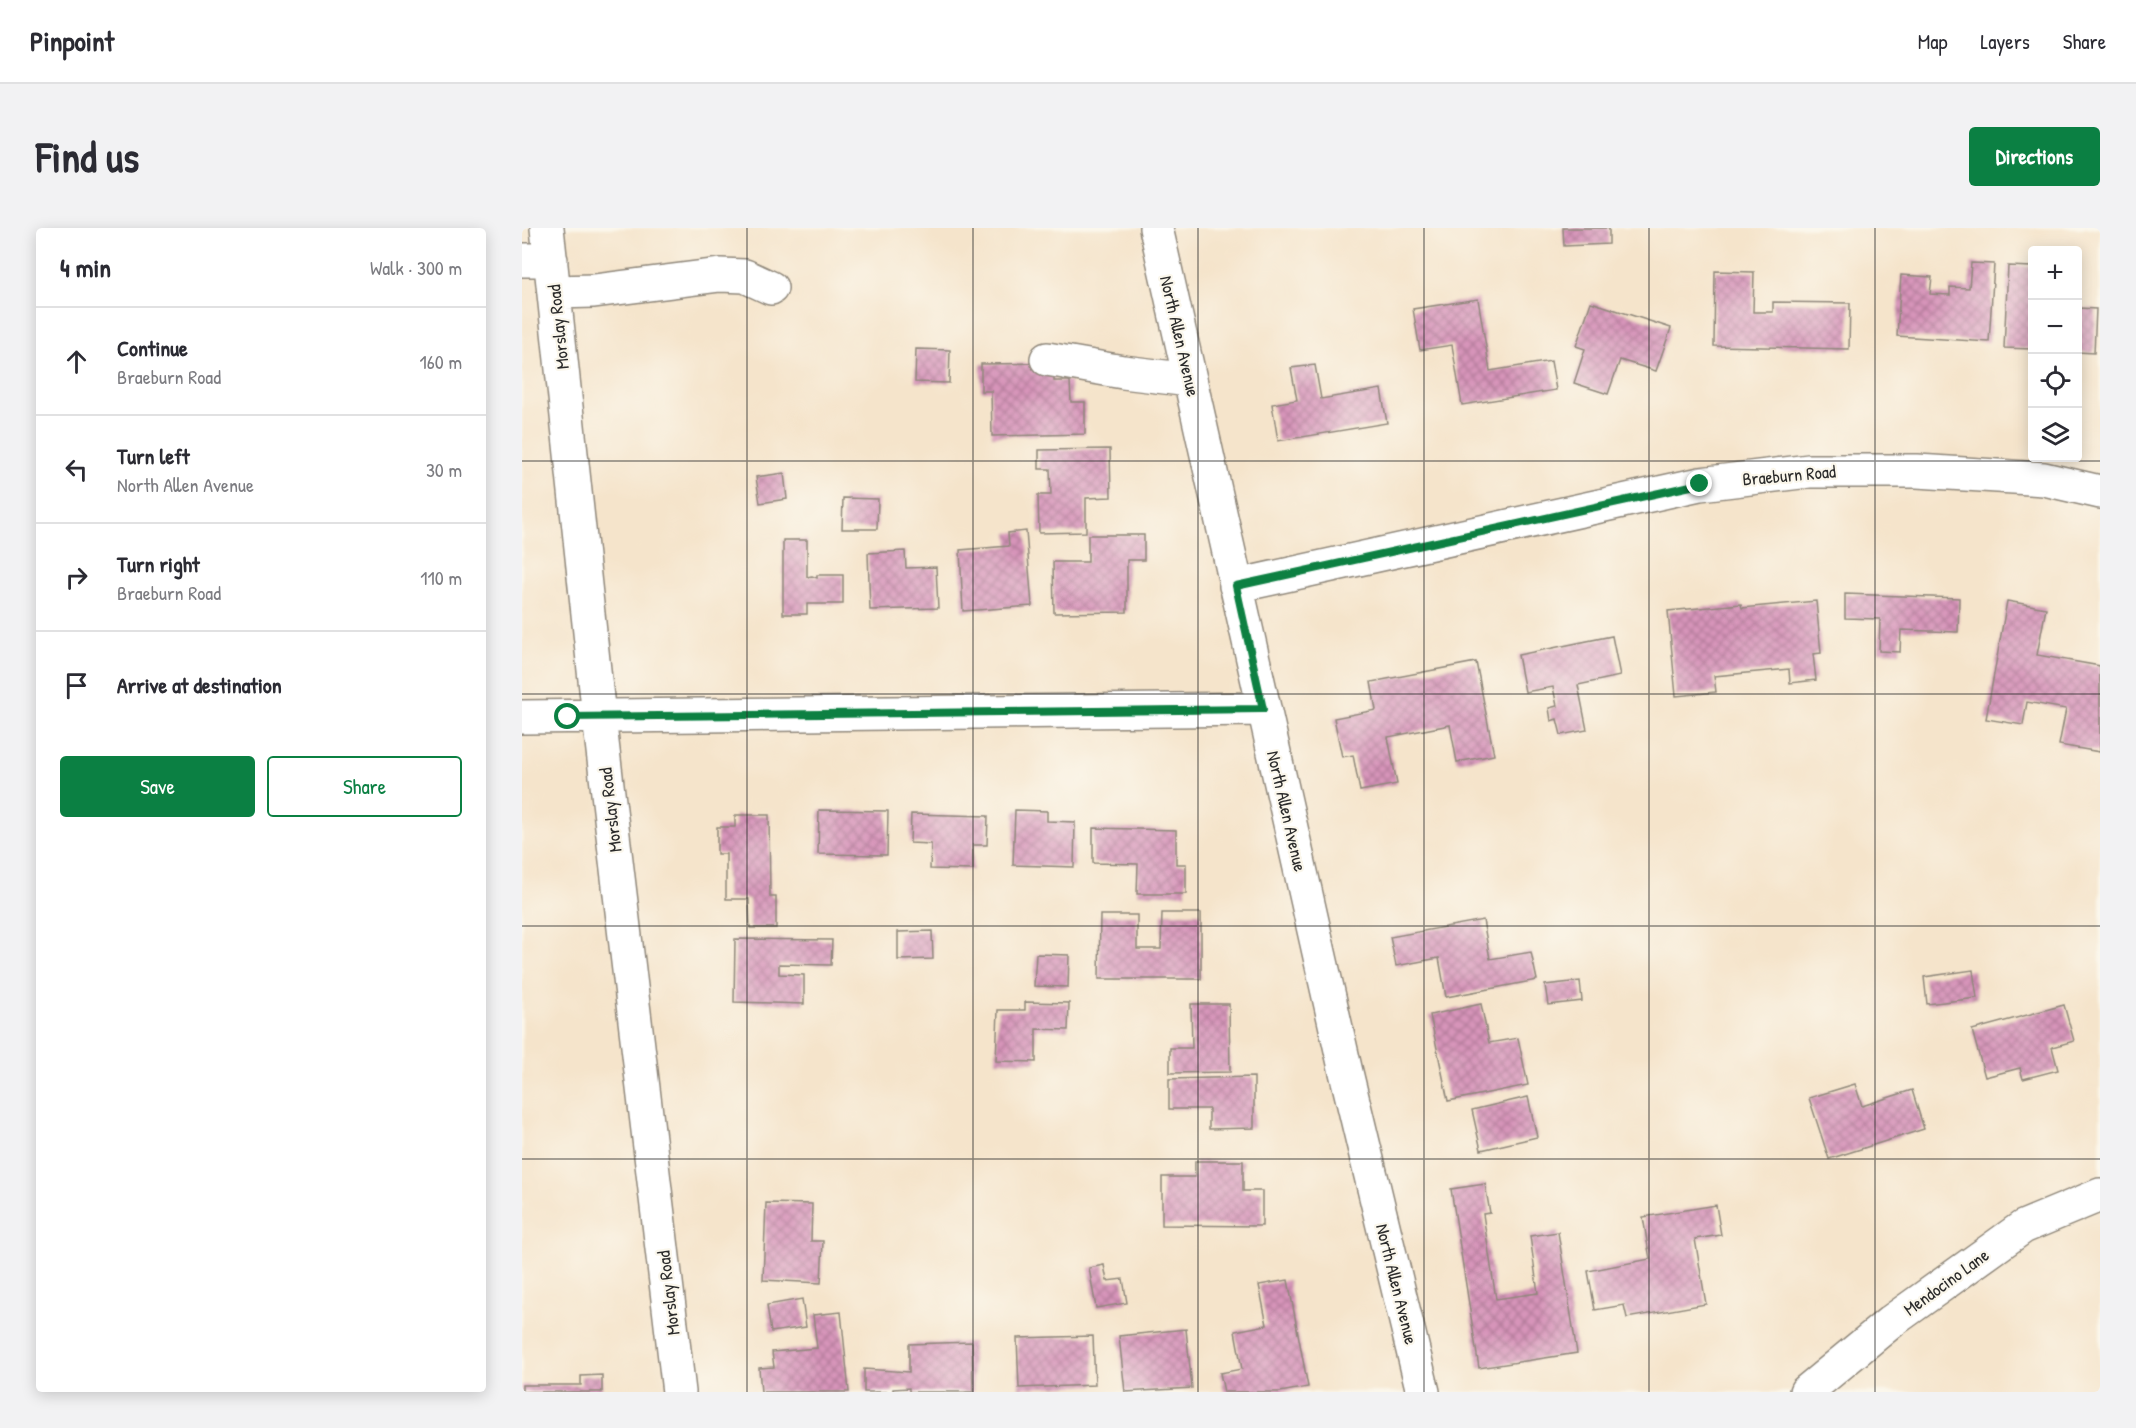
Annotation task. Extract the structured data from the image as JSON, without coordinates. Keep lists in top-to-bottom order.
{
  "streets": {
    "street": [
      "Morslay Road",
      "North Allen Avenue",
      "Braeburn Road",
      "Mendocino Lane"
    ]
  },
  "crossings": [
    ["North Allen Avenue", "Braeburn Road"]
  ],
  "page": {
    "header": "Pinpoint",
    "nav": ["Map", "Layers", "Share"],
    "buttons": [
      "Directions",
      ["Save", "Share"]
    ],
    "title": "Find us",
    "heading": ["4 min", "Walk · 300 m"],
    "map_buttons": ["+", "−"],
    "list": [
      ["Continue", "Braeburn Road", "160 m"],
      ["Turn left", "North Allen Avenue", "30 m"],
      ["Turn right", "Braeburn Road", "110 m"],
      "Arrive at destination"
    ]
  }
}
